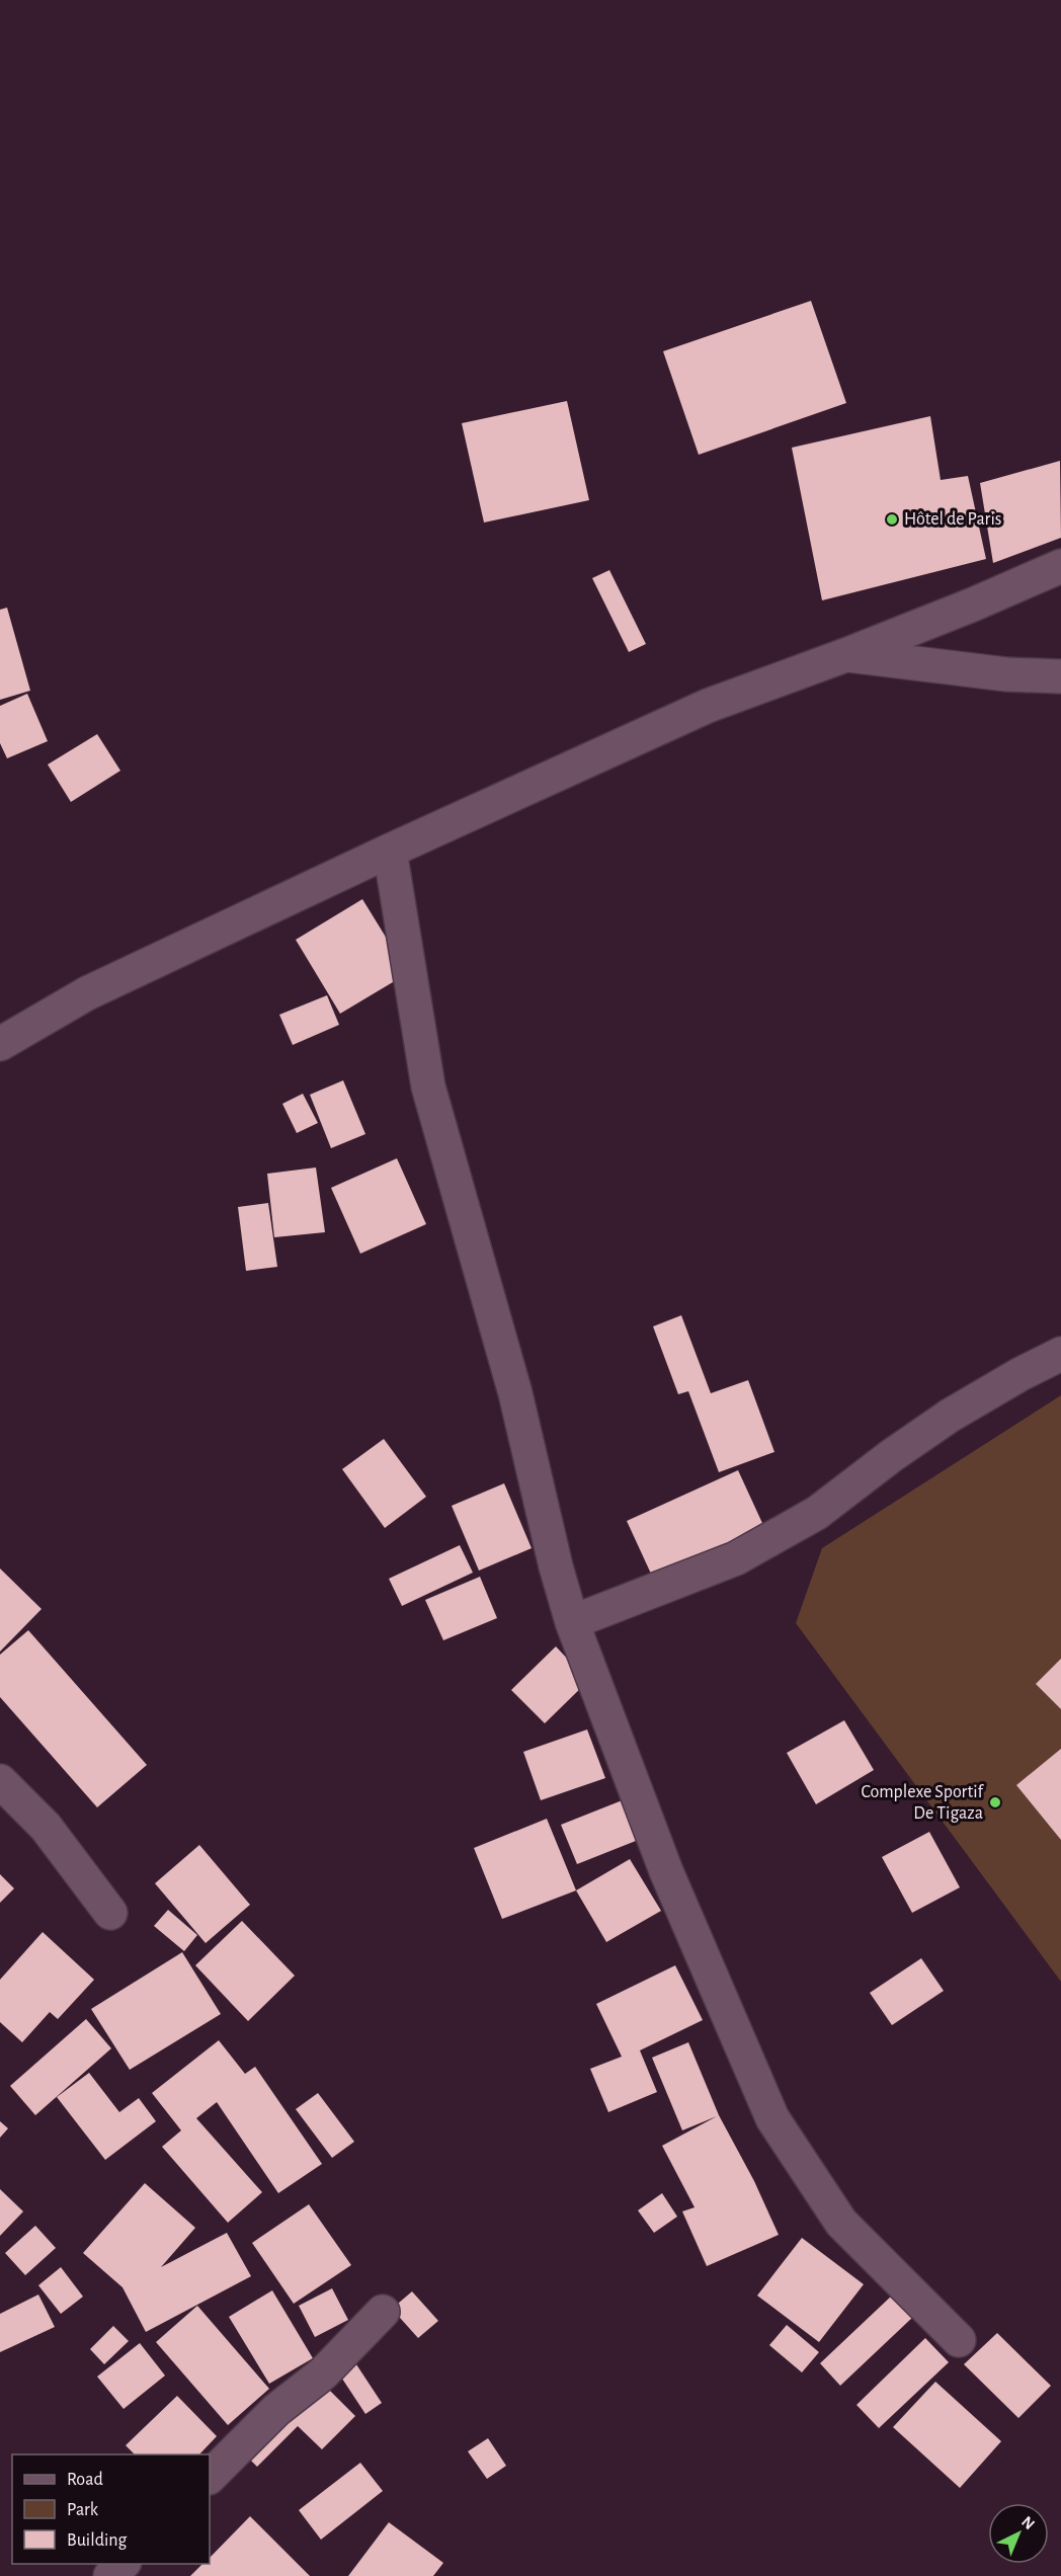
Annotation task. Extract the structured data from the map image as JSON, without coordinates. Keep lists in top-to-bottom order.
{
  "places": ["Hôtel de Paris", "Complexe Sportif De Tigaza"],
  "legend": ["Road", "Park", "Building"],
  "north": "top right"
}
